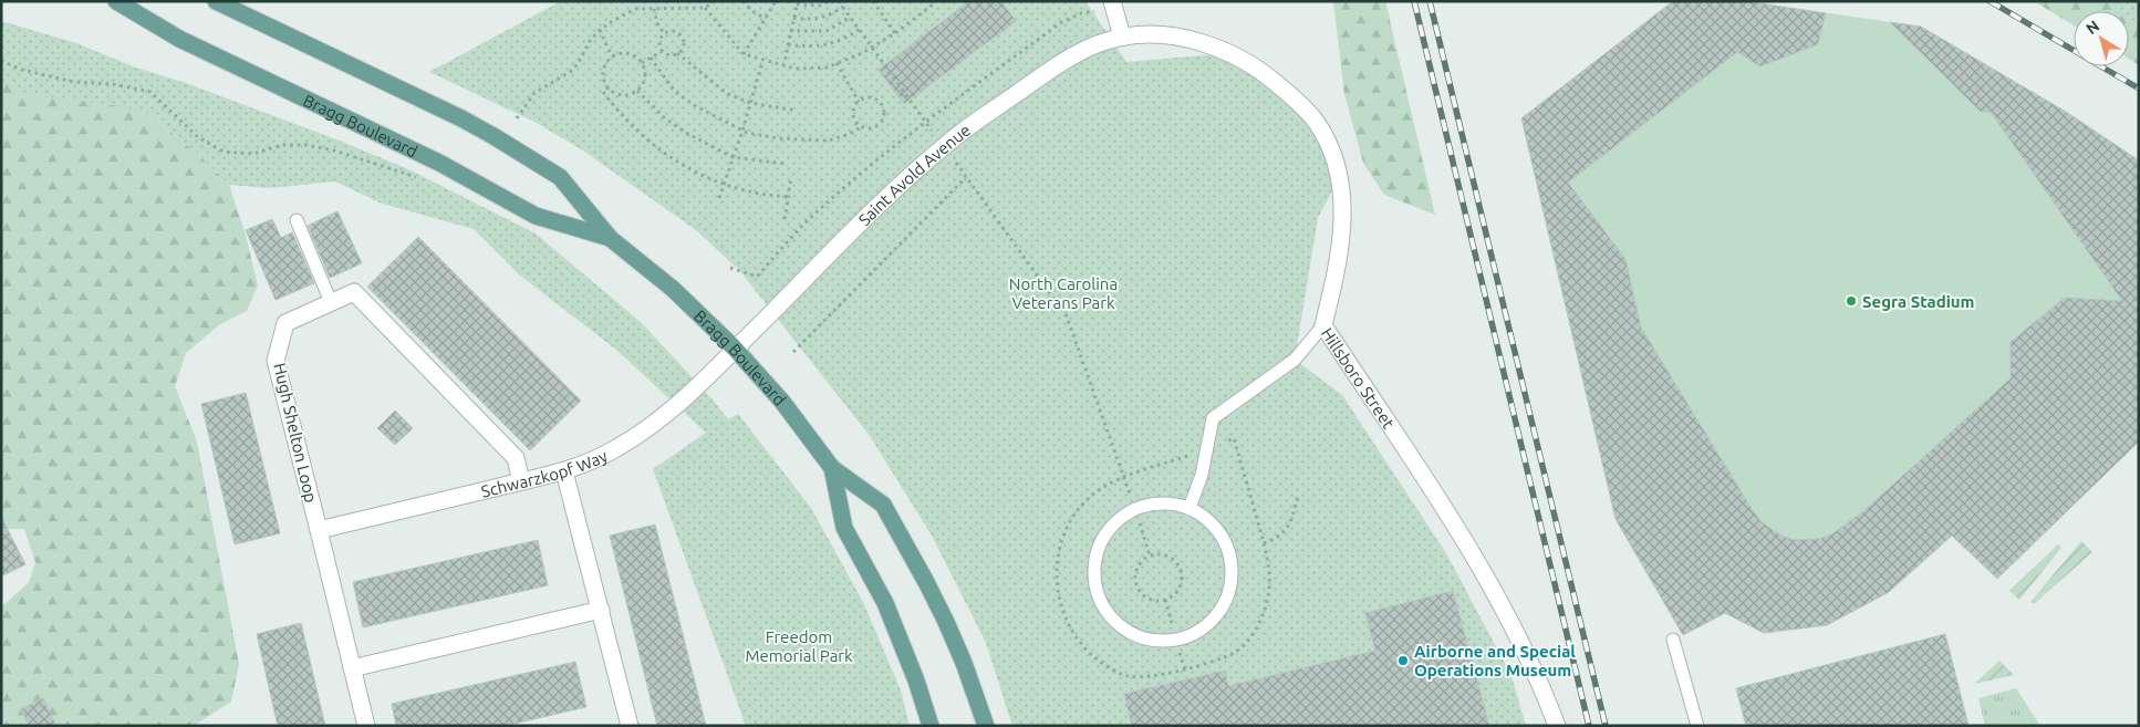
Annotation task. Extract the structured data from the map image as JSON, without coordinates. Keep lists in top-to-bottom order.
{
  "streets": {
    "main road": ["Bragg Boulevard"],
    "street": [
      "Saint Avold Avenue",
      "Hillsboro Street",
      "Hugh Shelton Loop",
      "Schwarzkopf Way"
    ]
  },
  "crossings": [
    ["Bragg Boulevard", "Saint Avold Avenue"],
    ["Bragg Boulevard", "Schwarzkopf Way"],
    ["Saint Avold Avenue", "Hillsboro Street"],
    ["Saint Avold Avenue", "Schwarzkopf Way"],
    ["Hugh Shelton Loop", "Schwarzkopf Way"]
  ],
  "parks": ["North Carolina Veterans Park", "Freedom Memorial Park"],
  "places": ["Segra Stadium", "Airborne and Special Operations Museum"],
  "north": "top left"
}
